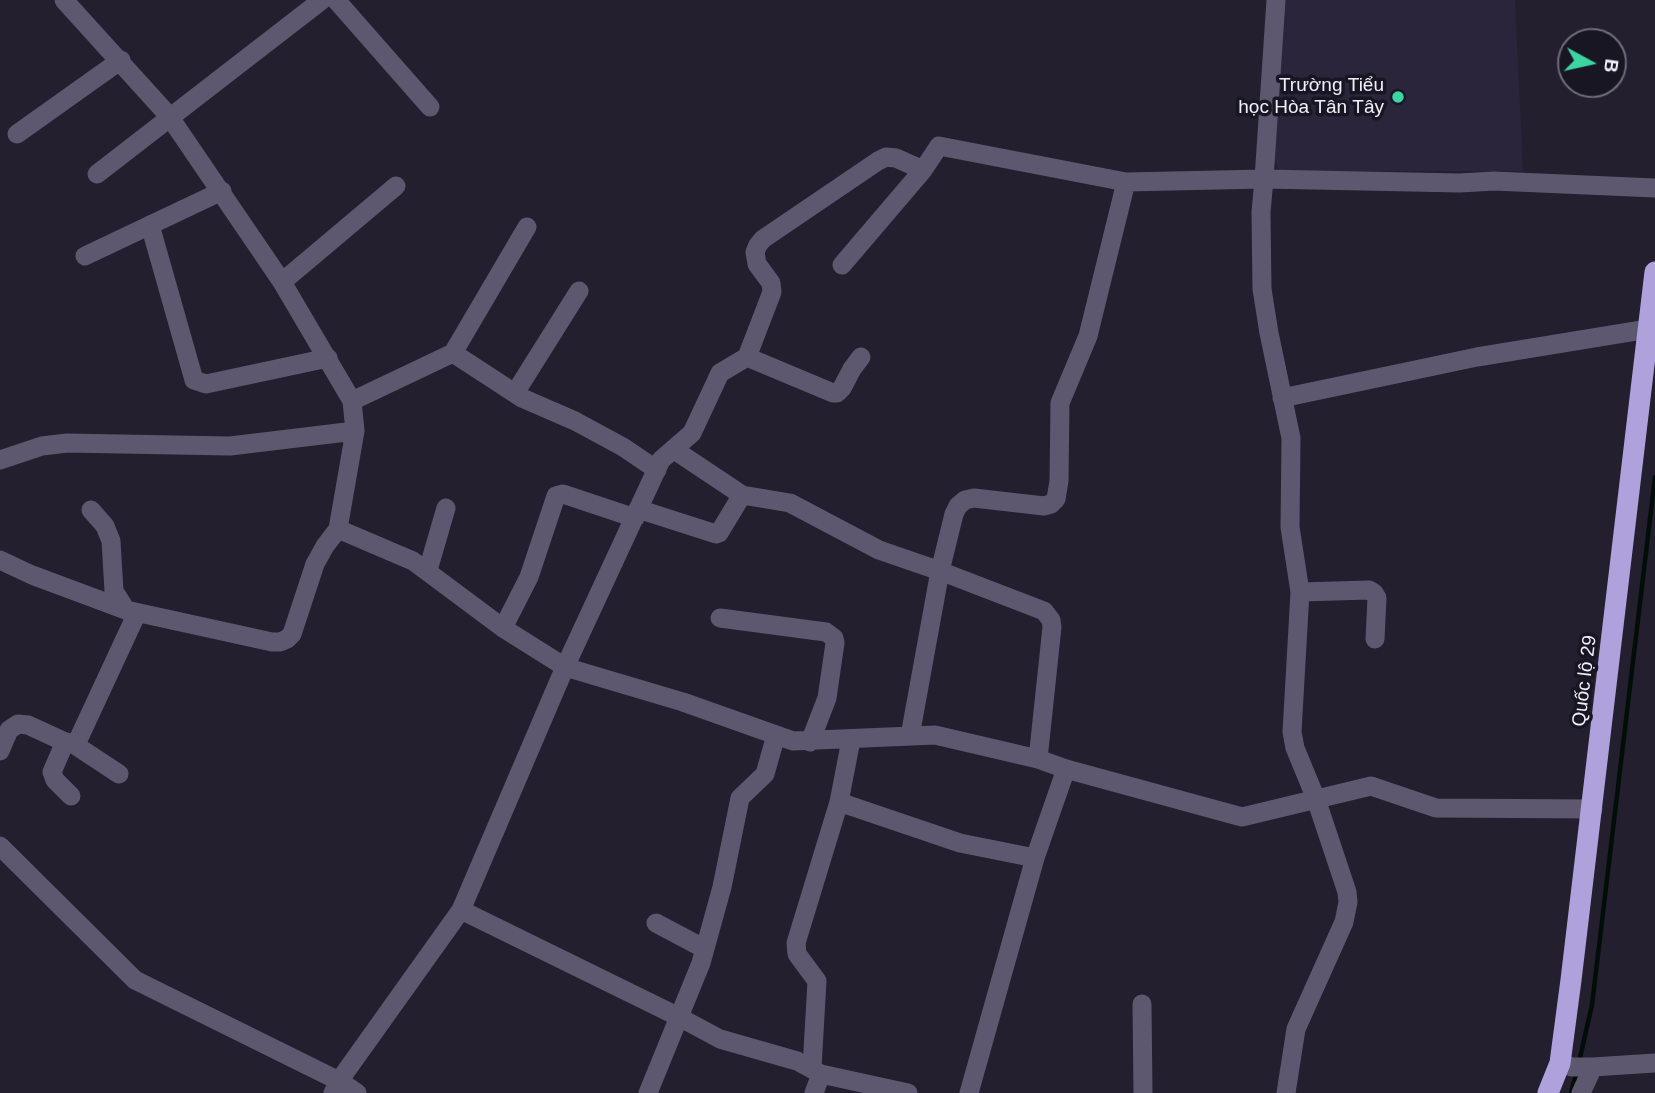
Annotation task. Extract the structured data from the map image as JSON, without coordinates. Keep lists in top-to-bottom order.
{
  "streets": {
    "highway": ["Quốc lộ 29"]
  },
  "places": ["Trường Tiểu học Hòa Tân Tây"],
  "north": "right"
}
